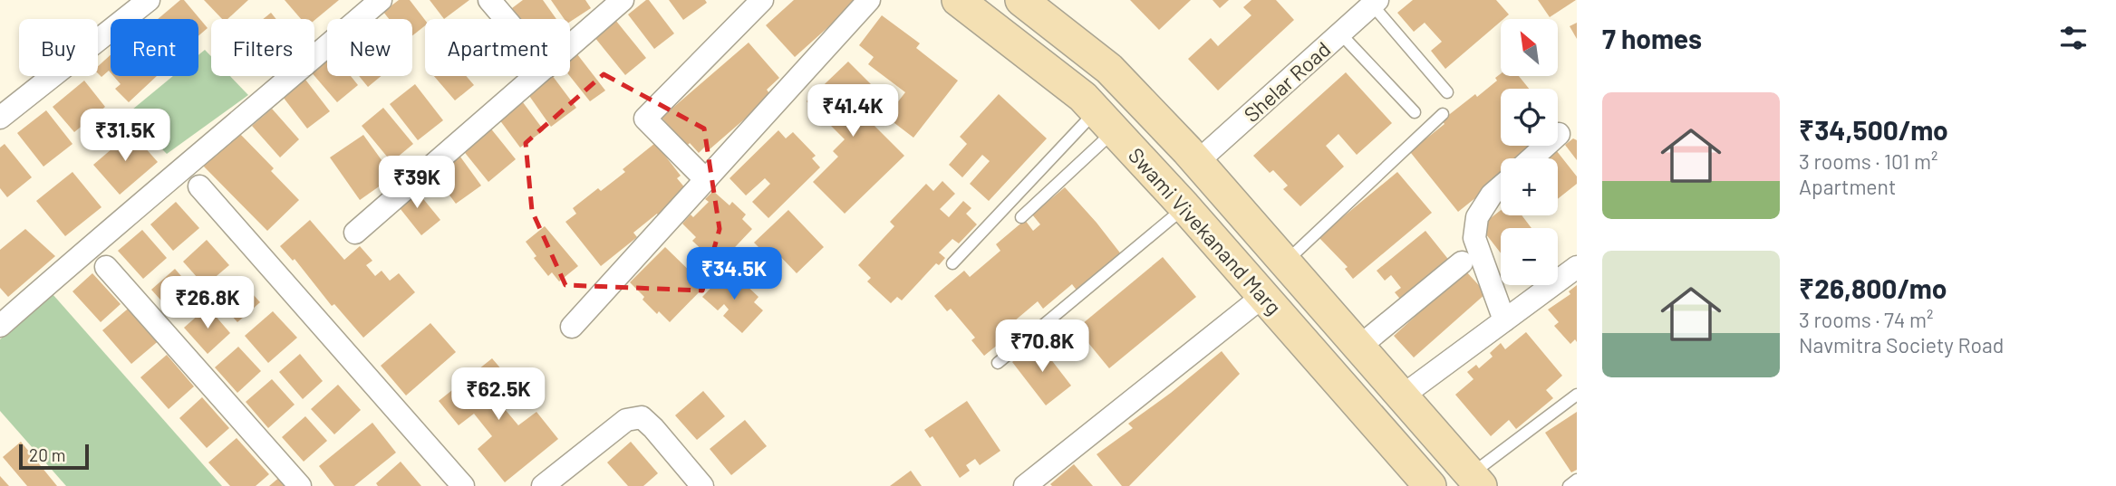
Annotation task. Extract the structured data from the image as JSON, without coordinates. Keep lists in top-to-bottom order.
{
  "streets": {
    "main road": ["Swami Vivekanand Marg"],
    "street": ["Shelar Road"]
  },
  "crossings": [
    ["Shelar Road", "Swami Vivekanand Marg"]
  ],
  "scale_bar": "20 m",
  "north": "top left",
  "page": {
    "heading": "7 homes",
    "map_buttons": ["+", "−"],
    "chip": [
      "Buy",
      "Rent",
      "Filters",
      "New",
      "Apartment"
    ],
    "list": [
      {
        "name": "₹34,500/mo",
        "note": "3 rooms · 101 m² · Apartment"
      },
      {
        "name": "₹26,800/mo",
        "note": "3 rooms · 74 m² · Navmitra Society Road"
      }
    ],
    "price": [
      "₹41.4K",
      "₹31.5K",
      "₹39K",
      "₹34.5K",
      "₹26.8K",
      "₹70.8K",
      "₹62.5K"
    ],
    "scale": "20 m"
  }
}
